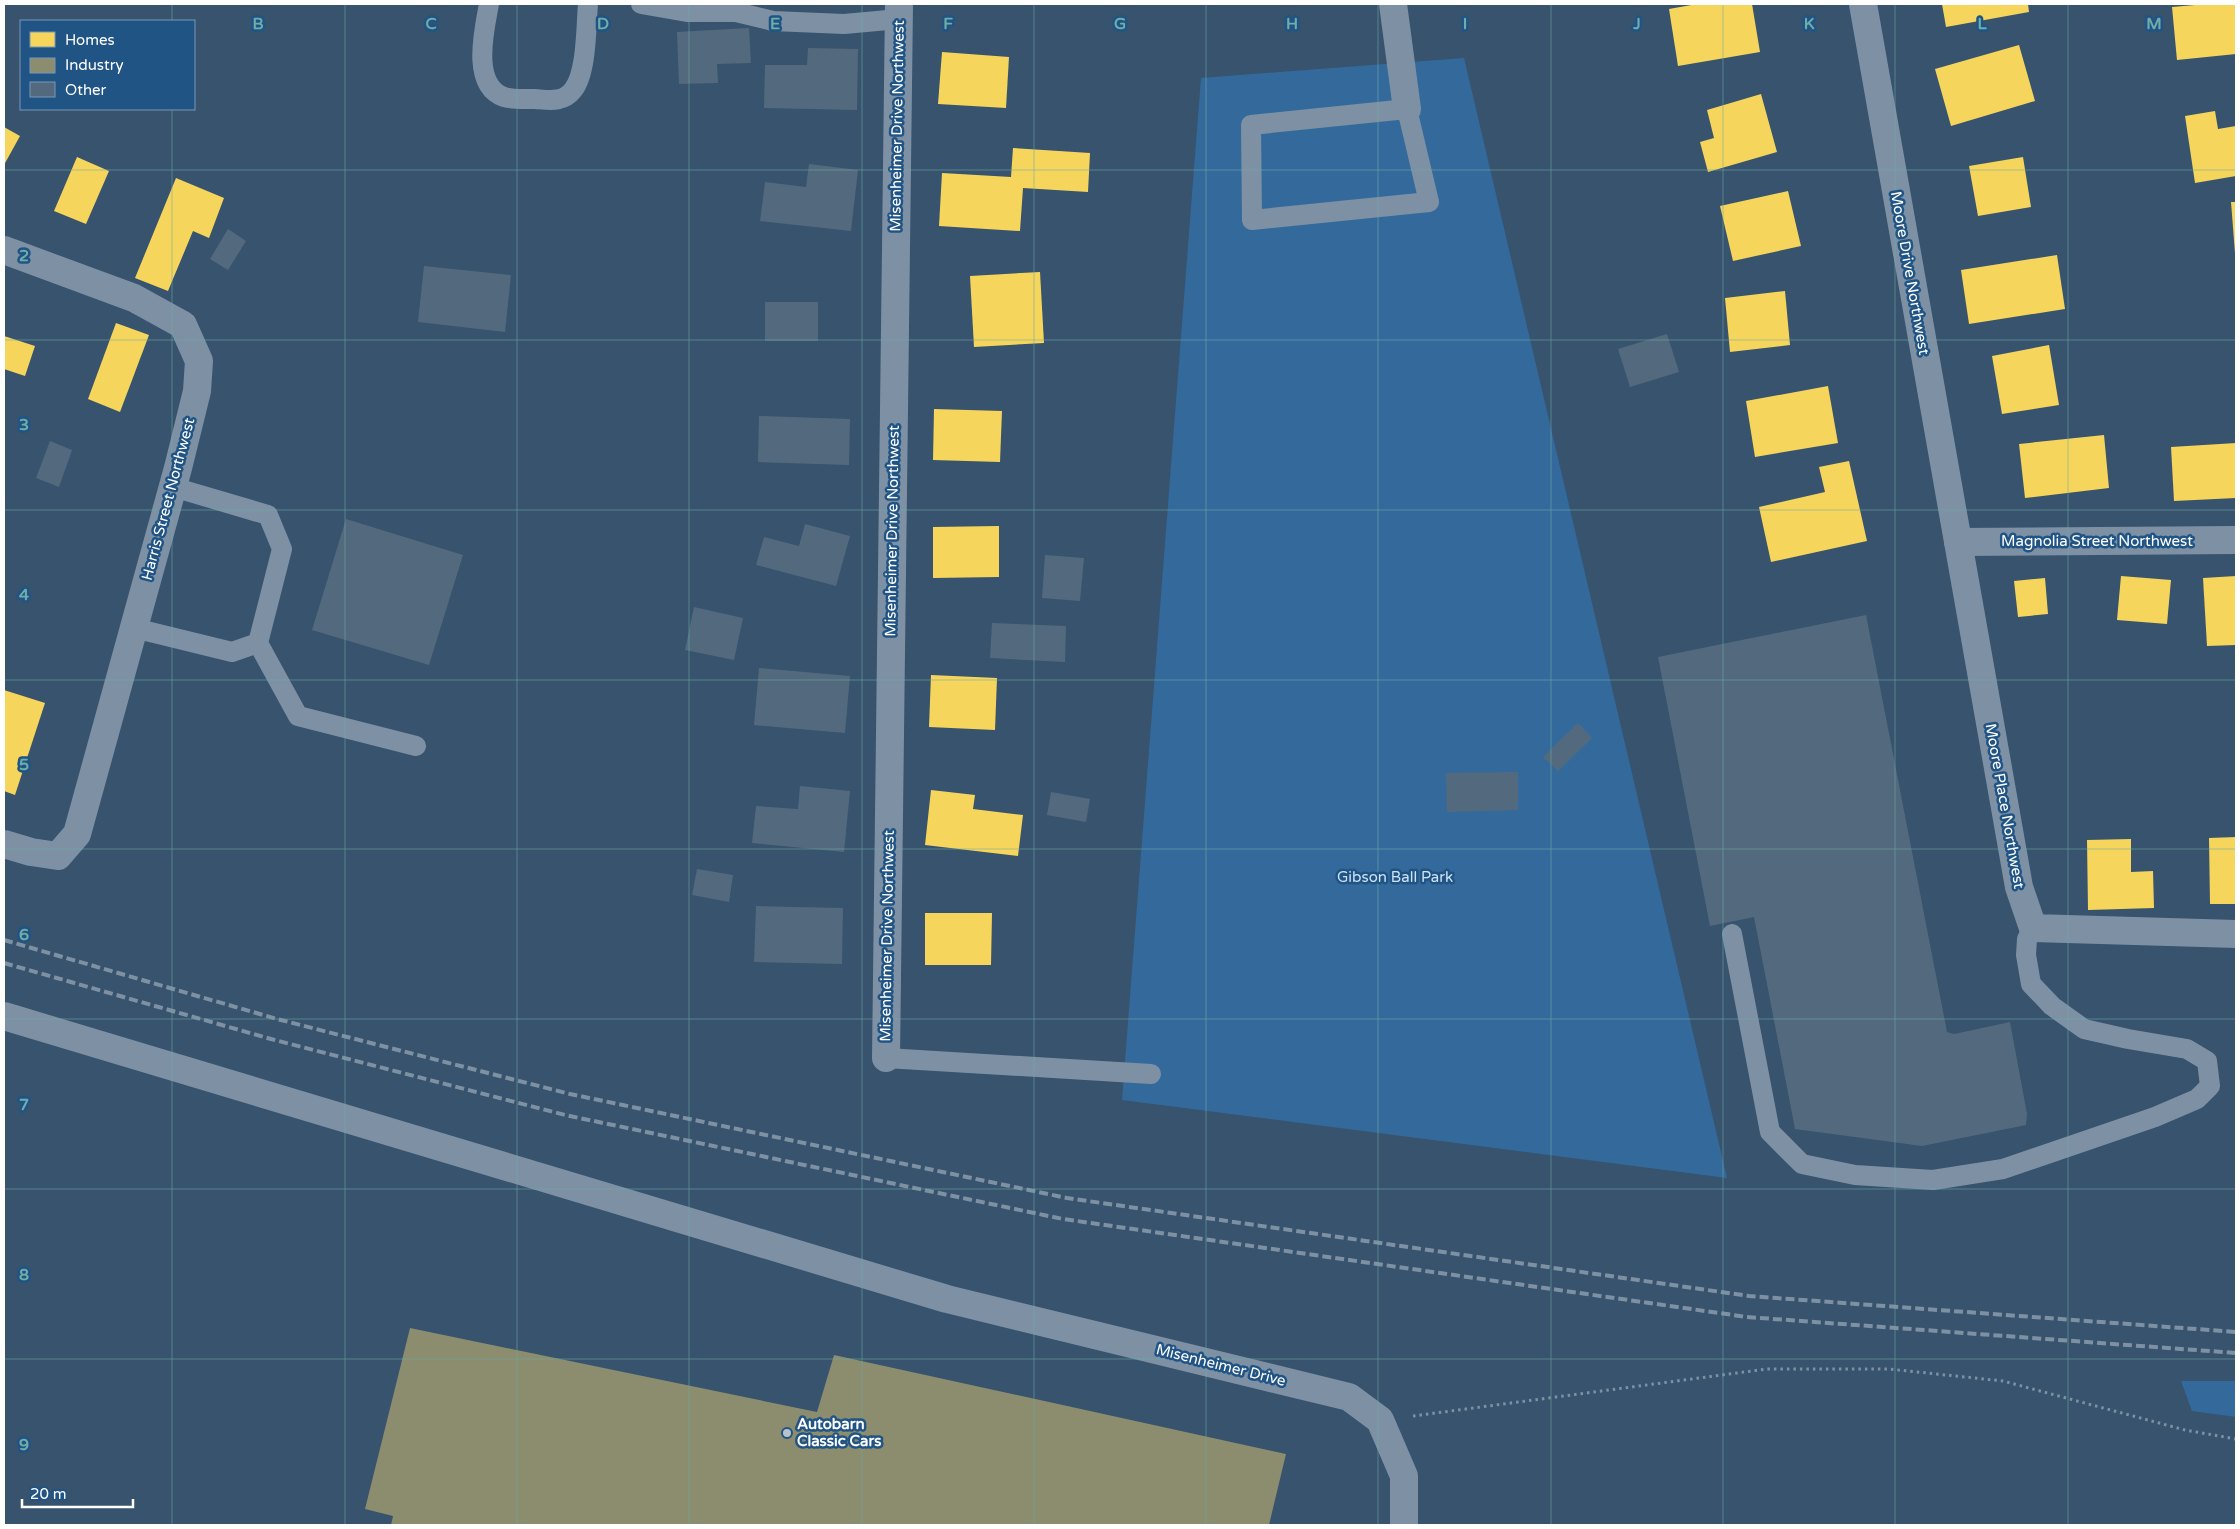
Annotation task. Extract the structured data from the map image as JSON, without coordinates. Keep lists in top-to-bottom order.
{
  "streets": {
    "street": [
      "Misenheimer Drive Northwest",
      "Moore Drive Northwest",
      "Harris Street Northwest",
      "Magnolia Street Northwest",
      "Moore Place Northwest",
      "Misenheimer Drive"
    ]
  },
  "crossings": [
    ["Moore Drive Northwest", "Magnolia Street Northwest"],
    ["Moore Drive Northwest", "Moore Place Northwest"],
    ["Magnolia Street Northwest", "Moore Place Northwest"]
  ],
  "parks": ["Gibson Ball Park"],
  "places": ["Autobarn Classic Cars"],
  "legend": ["Homes", "Industry", "Other"],
  "scale_bar": "20 m",
  "grid": {
    "columns": [
      "B",
      "C",
      "D",
      "E",
      "F",
      "G",
      "H",
      "I",
      "J",
      "K",
      "L",
      "M"
    ],
    "rows": [
      "2",
      "3",
      "4",
      "5",
      "6",
      "7",
      "8",
      "9"
    ]
  }
}
